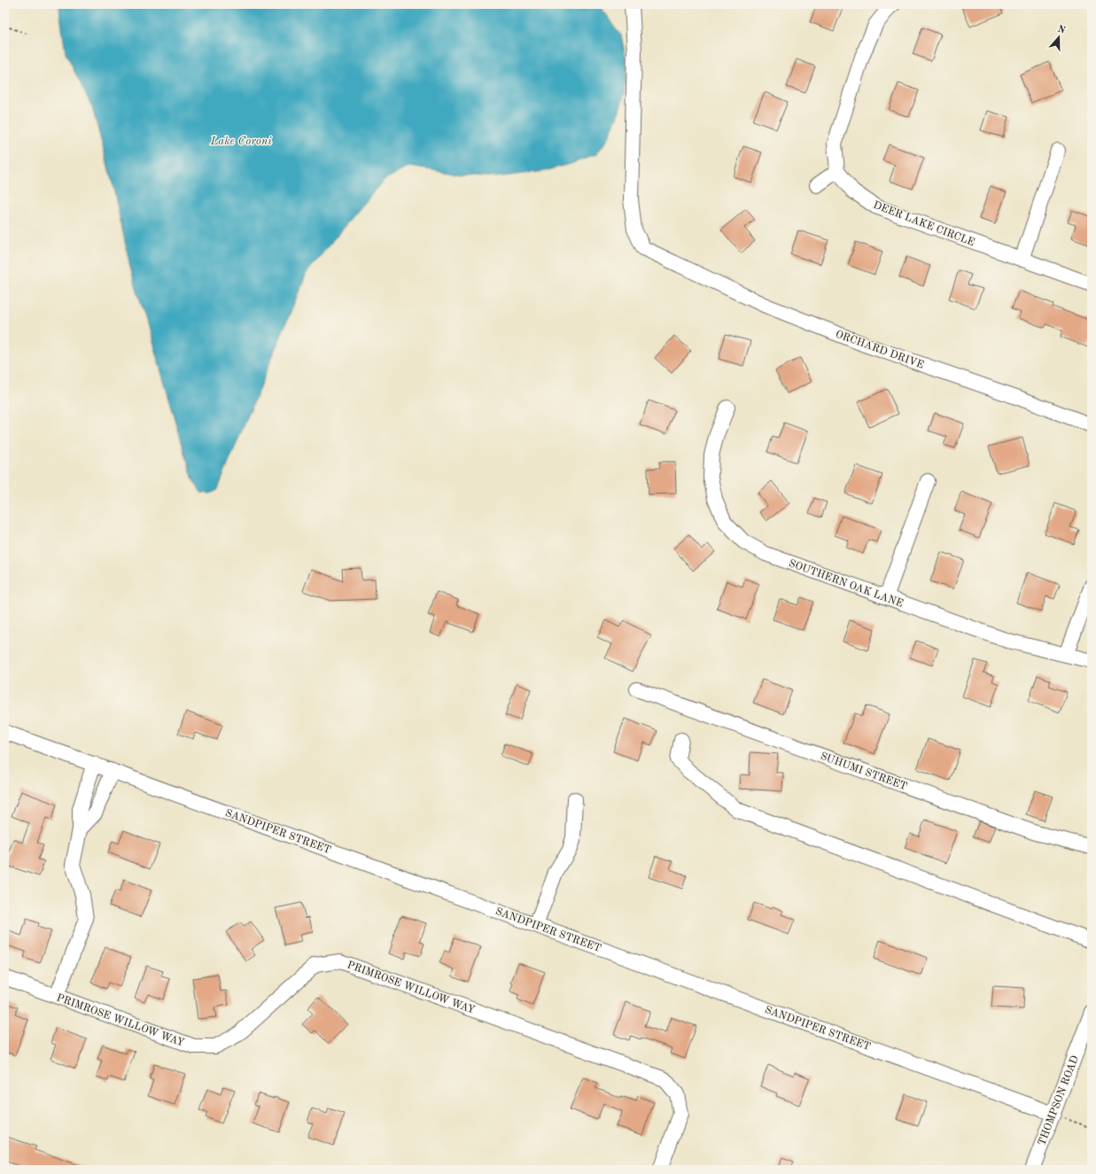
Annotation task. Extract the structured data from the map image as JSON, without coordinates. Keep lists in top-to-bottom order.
{
  "streets": {
    "street": [
      "DEER LAKE CIRCLE",
      "ORCHARD DRIVE",
      "SOUTHERN OAK LANE",
      "SUHUMI STREET",
      "SANDPIPER STREET",
      "PRIMROSE WILLOW WAY",
      "THOMPSON ROAD"
    ]
  },
  "crossings": [
    ["SANDPIPER STREET", "THOMPSON ROAD"]
  ],
  "water": ["Lake Coroni"],
  "north": "top"
}
